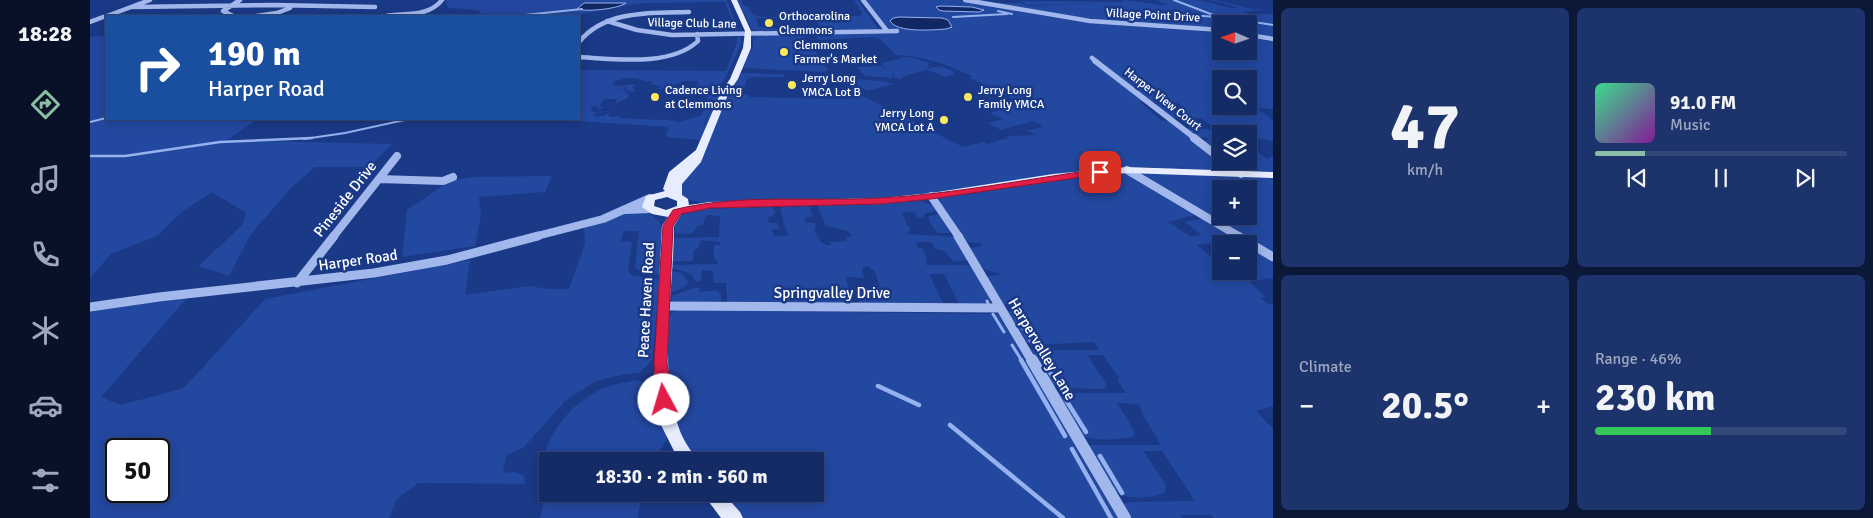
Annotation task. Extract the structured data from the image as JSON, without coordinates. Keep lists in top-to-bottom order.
{
  "streets": {
    "main road": ["Peace Haven Road"],
    "street": [
      "Village Point Drive",
      "Village Club Lane",
      "Harper View Court",
      "Pineside Drive",
      "Harper Road",
      "Springvalley Drive",
      "Harpervalley Lane"
    ]
  },
  "crossings": [
    ["Village Club Lane", "Peace Haven Road"],
    ["Pineside Drive", "Harper Road"],
    ["Harper Road", "Peace Haven Road"],
    ["Springvalley Drive", "Peace Haven Road"],
    ["Springvalley Drive", "Harpervalley Lane"]
  ],
  "places": [
    "Orthocarolina Clemmons",
    "Clemmons Farmer's Market",
    "Jerry Long YMCA Lot B",
    "Cadence Living at Clemmons",
    "Jerry Long Family YMCA",
    "Jerry Long YMCA Lot A"
  ],
  "north": "left",
  "page": {
    "tabs": "18:28",
    "tile": [
      ["47", "km/h"],
      "Climate",
      ["Range · 46%", "230 km"]
    ],
    "map_buttons": ["+", "−"],
    "turn": ["190 m", "Harper Road"],
    "song": ["91.0 FM", "Music"],
    "heat": ["−", "20.5°", "+"],
    "limit": "50",
    "trip": "18:30 · 2 min · 560 m"
  }
}
